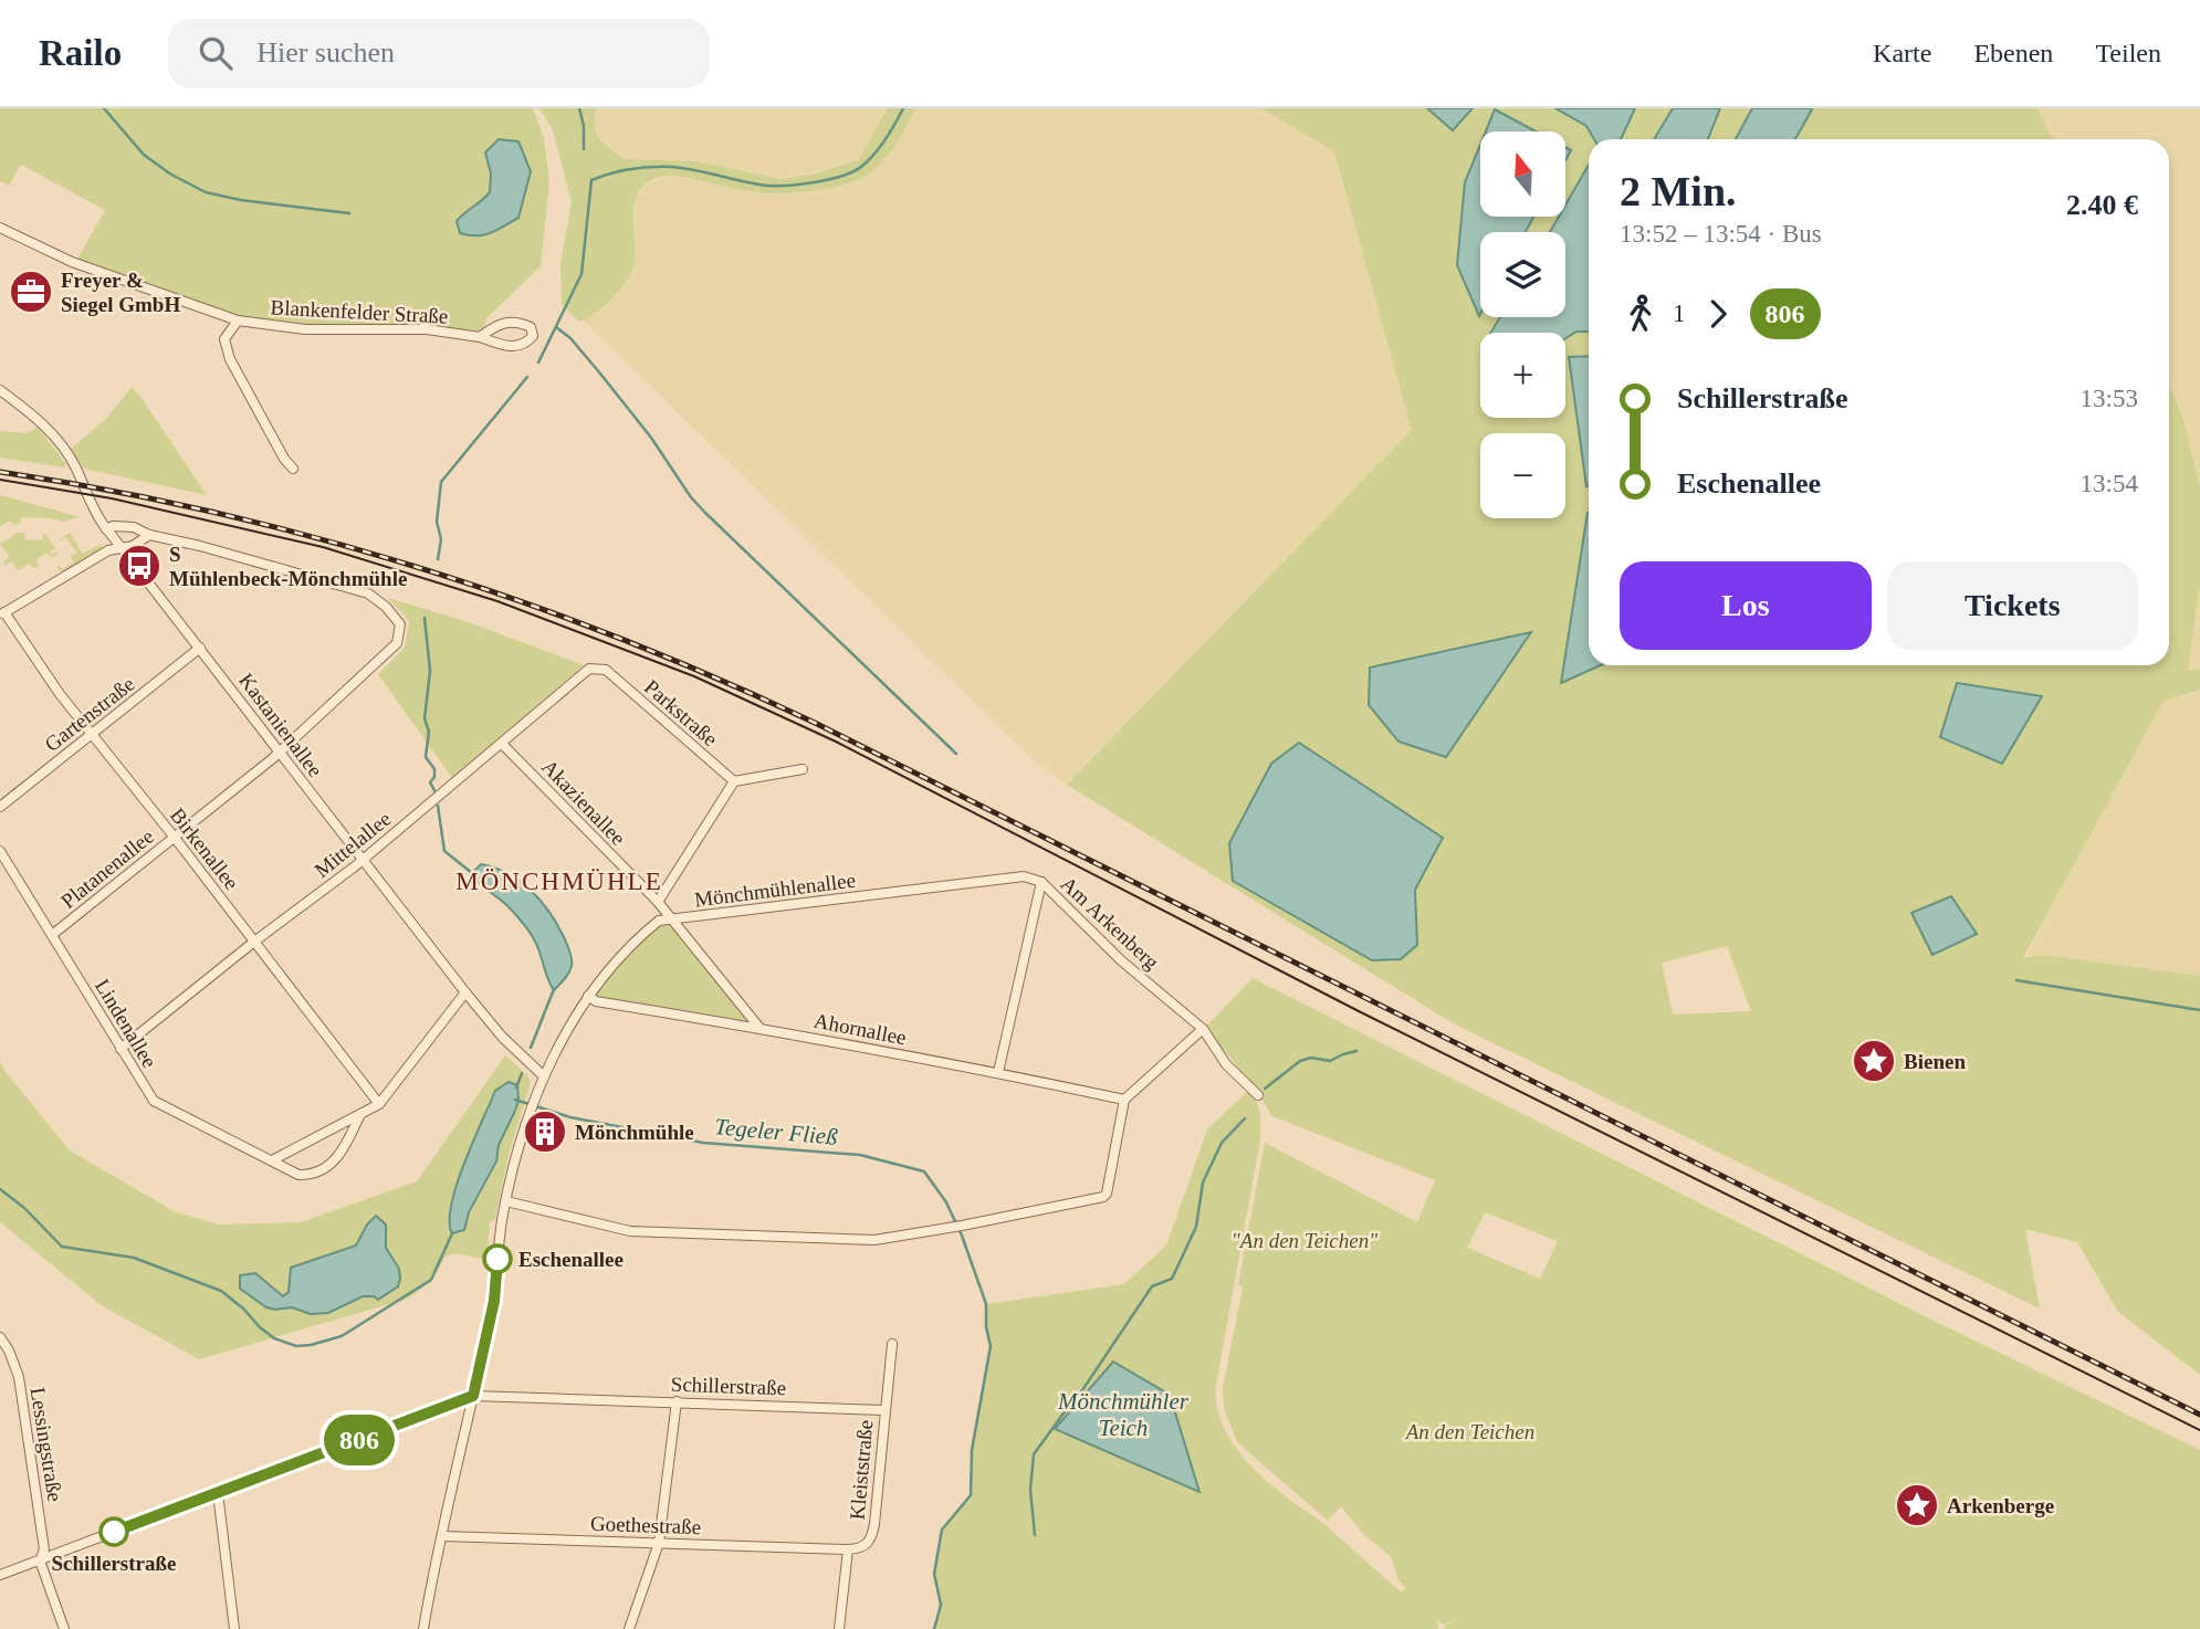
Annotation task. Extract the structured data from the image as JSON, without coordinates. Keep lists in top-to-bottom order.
{
  "streets": {
    "street": [
      "Blankenfelder Straße",
      "Parkstraße",
      "Gartenstraße",
      "Kastanienallee",
      "Akazienallee",
      "Mittelallee",
      "Birkenallee",
      "Platanenallee",
      "Mönchmühlenallee",
      "Am Arkenberg",
      "Lindenallee",
      "Ahornallee",
      "Schillerstraße",
      "Lessingstraße",
      "Kleiststraße",
      "Goethestraße"
    ]
  },
  "crossings": [
    ["Parkstraße", "Mittelallee"],
    ["Gartenstraße", "Kastanienallee"],
    ["Gartenstraße", "Birkenallee"],
    ["Kastanienallee", "Mittelallee"],
    ["Kastanienallee", "Platanenallee"],
    ["Kastanienallee", "Mönchmühlenallee"],
    ["Akazienallee", "Mittelallee"],
    ["Akazienallee", "Mönchmühlenallee"],
    ["Akazienallee", "Ahornallee"],
    ["Mittelallee", "Birkenallee"],
    ["Mittelallee", "Lindenallee"],
    ["Birkenallee", "Platanenallee"],
    ["Platanenallee", "Lindenallee"],
    ["Mönchmühlenallee", "Am Arkenberg"],
    ["Mönchmühlenallee", "Ahornallee"],
    ["Mönchmühlenallee", "Schillerstraße"],
    ["Mönchmühlenallee", "Goethestraße"],
    ["Am Arkenberg", "Ahornallee"],
    ["Schillerstraße", "Lessingstraße"],
    ["Schillerstraße", "Kleiststraße"],
    ["Kleiststraße", "Goethestraße"]
  ],
  "districts": ["MÖNCHMÜHLE"],
  "water": ["Tegeler Fließ", "Mönchmühler Teich"],
  "parks": ["\"An den Teichen\"", "An den Teichen"],
  "places": {
    "office": ["Freyer & Siegel GmbH"],
    "bus stop": ["S Mühlenbeck-Mönchmühle"],
    "place": ["Bienen", "Arkenberge"],
    "building": ["Mönchmühle"],
    "other": ["Eschenallee", "Schillerstraße"]
  },
  "lines": ["bus line 806"],
  "north": "top",
  "page": {
    "header": "Railo",
    "search": "Hier suchen",
    "nav": ["Karte", "Ebenen", "Teilen"],
    "on_map": "806",
    "map_buttons": ["+", "−"],
    "heading": ["2 Min.", "13:52 – 13:54 · Bus", "2.40 €"],
    "legs": ["1", "806"],
    "list": [
      {
        "name": "Schillerstraße",
        "value": "13:53"
      },
      {
        "name": "Eschenallee",
        "value": "13:54"
      }
    ],
    "buttons": ["Los", "Tickets"]
  }
}
